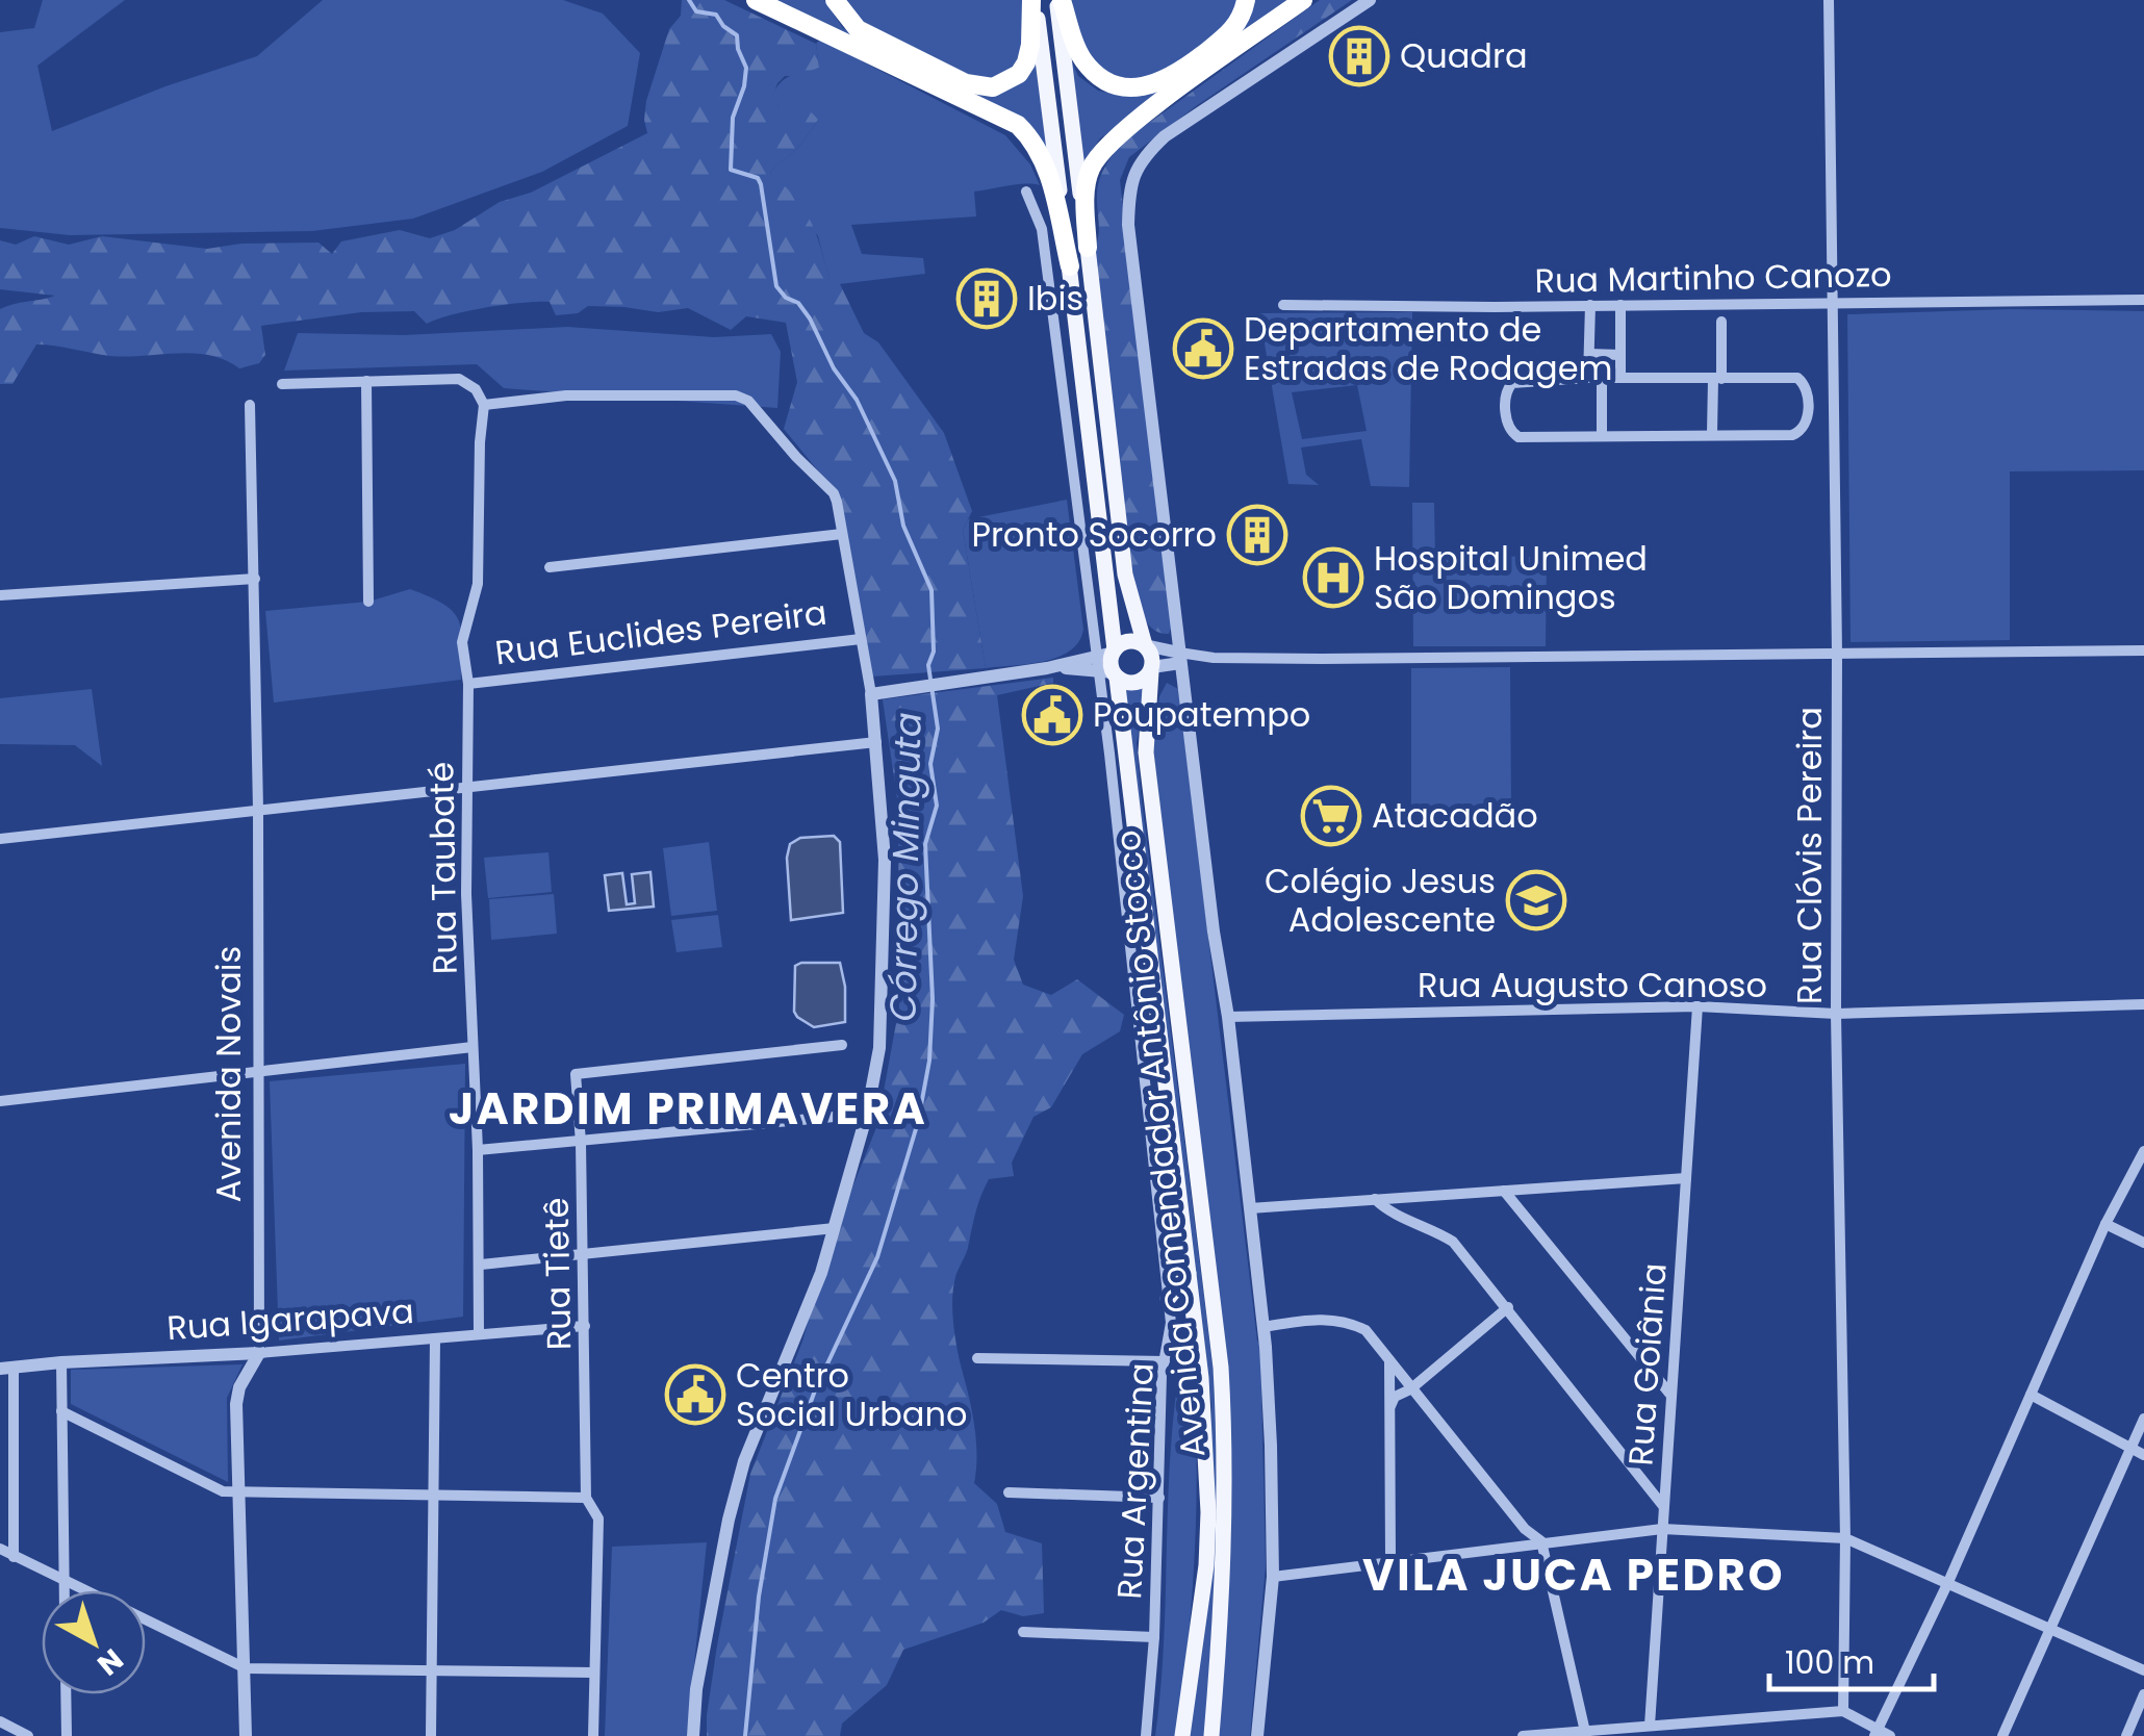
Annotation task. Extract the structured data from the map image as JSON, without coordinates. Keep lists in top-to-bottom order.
{
  "streets": {
    "main road": ["Avenida Comendador Antônio Stocco"],
    "street": [
      "Rua Martinho Canozo",
      "Rua Euclides Pereira",
      "Rua Clóvis Pereira",
      "Rua Taubaté",
      "Rua Augusto Canoso",
      "Avenida Novais",
      "Rua Tietê",
      "Rua Igarapava",
      "Rua Goiânia",
      "Rua Argentina"
    ]
  },
  "crossings": [
    ["Rua Martinho Canozo", "Rua Clóvis Pereira"],
    ["Rua Euclides Pereira", "Rua Taubaté"],
    ["Rua Clóvis Pereira", "Rua Augusto Canoso"],
    ["Rua Taubaté", "Rua Igarapava"],
    ["Rua Augusto Canoso", "Rua Goiânia"],
    ["Avenida Novais", "Rua Igarapava"],
    ["Avenida Comendador Antônio Stocco", "Rua Argentina"],
    ["Rua Tietê", "Rua Igarapava"]
  ],
  "districts": ["JARDIM PRIMAVERA", "VILA JUCA PEDRO"],
  "water": ["Córrego Minguta"],
  "places": {
    "building": ["Quadra", "Ibis", "Pronto Socorro"],
    "public building": ["Departamento de Estradas de Rodagem", "Poupatempo", "Centro Social Urbano"],
    "hospital": ["Hospital Unimed São Domingos"],
    "supermarket": ["Atacadão"],
    "school or university": ["Colégio Jesus Adolescente"]
  },
  "scale_bar": "100 m",
  "north": "bottom right"
}
